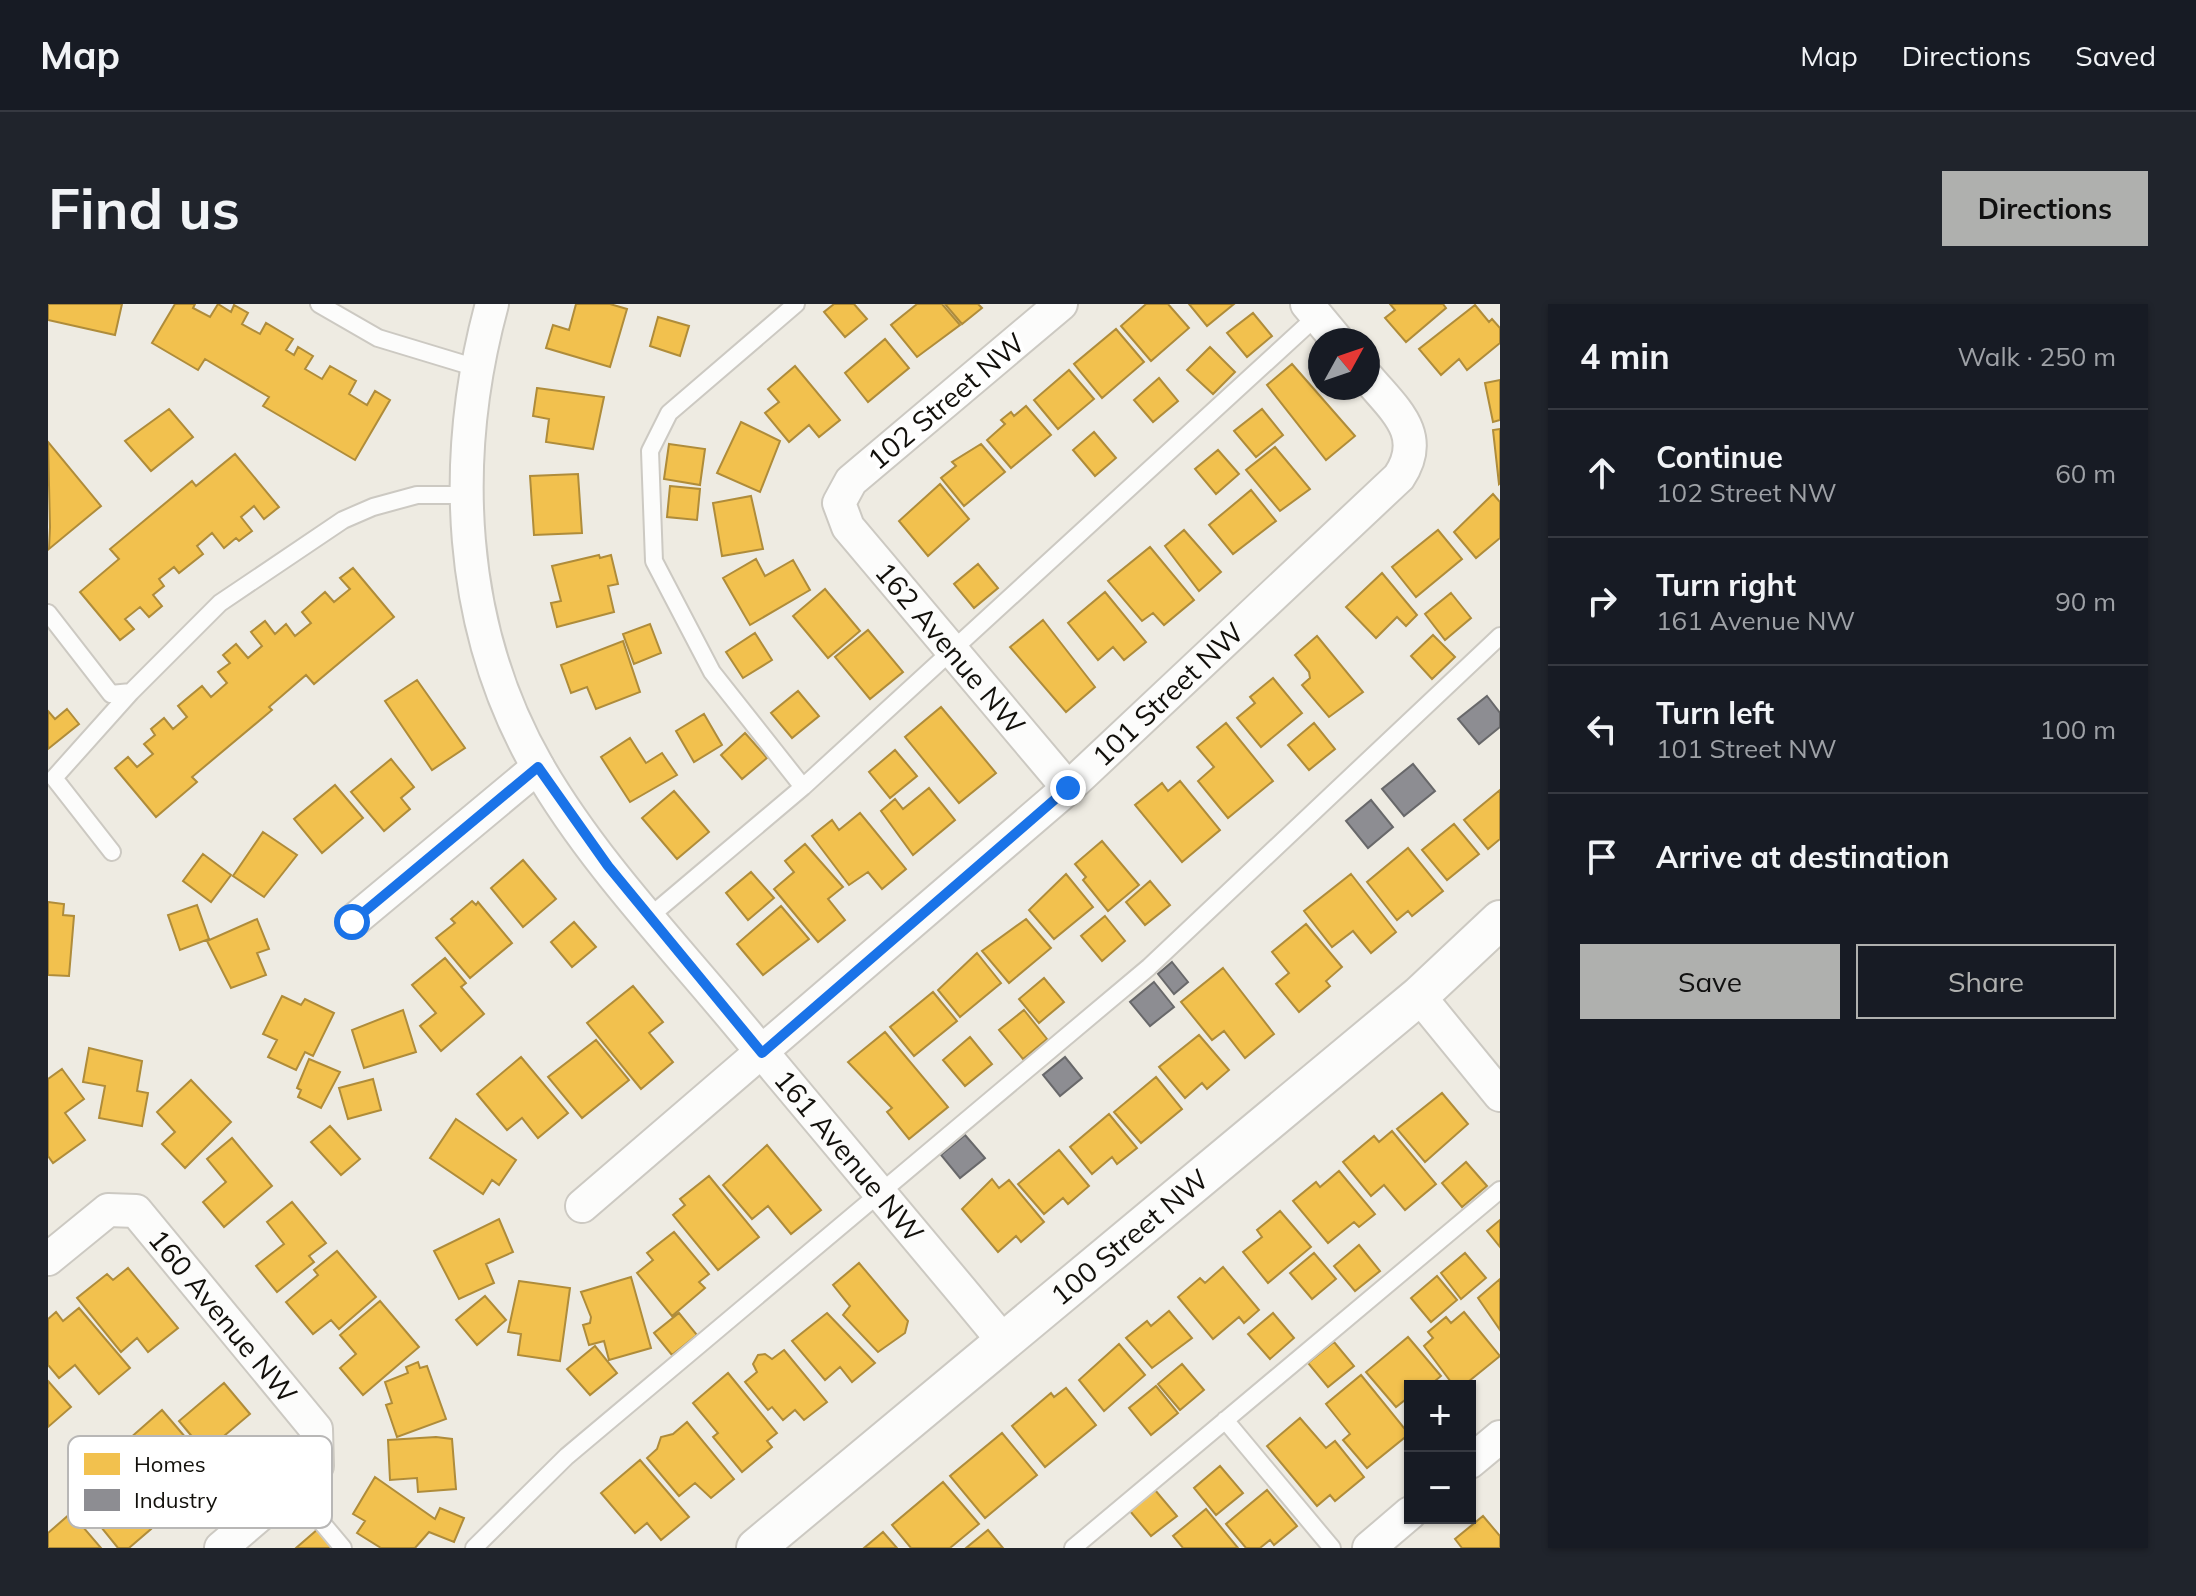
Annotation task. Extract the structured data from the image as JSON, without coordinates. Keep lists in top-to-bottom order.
{
  "streets": {
    "street": [
      "102 Street NW",
      "162 Avenue NW",
      "101 Street NW",
      "161 Avenue NW",
      "100 Street NW",
      "160 Avenue NW"
    ]
  },
  "crossings": [
    ["102 Street NW", "162 Avenue NW"],
    ["162 Avenue NW", "101 Street NW"],
    ["101 Street NW", "161 Avenue NW"],
    ["161 Avenue NW", "100 Street NW"]
  ],
  "legend": ["Homes", "Industry"],
  "north": "top right",
  "page": {
    "header": "Map",
    "nav": ["Map", "Directions", "Saved"],
    "buttons": [
      "Directions",
      ["Save", "Share"]
    ],
    "title": "Find us",
    "heading": ["4 min", "Walk · 250 m"],
    "list": [
      ["Continue", "102 Street NW", "60 m"],
      ["Turn right", "161 Avenue NW", "90 m"],
      ["Turn left", "101 Street NW", "100 m"],
      "Arrive at destination"
    ],
    "map_buttons": ["+", "−"]
  }
}
